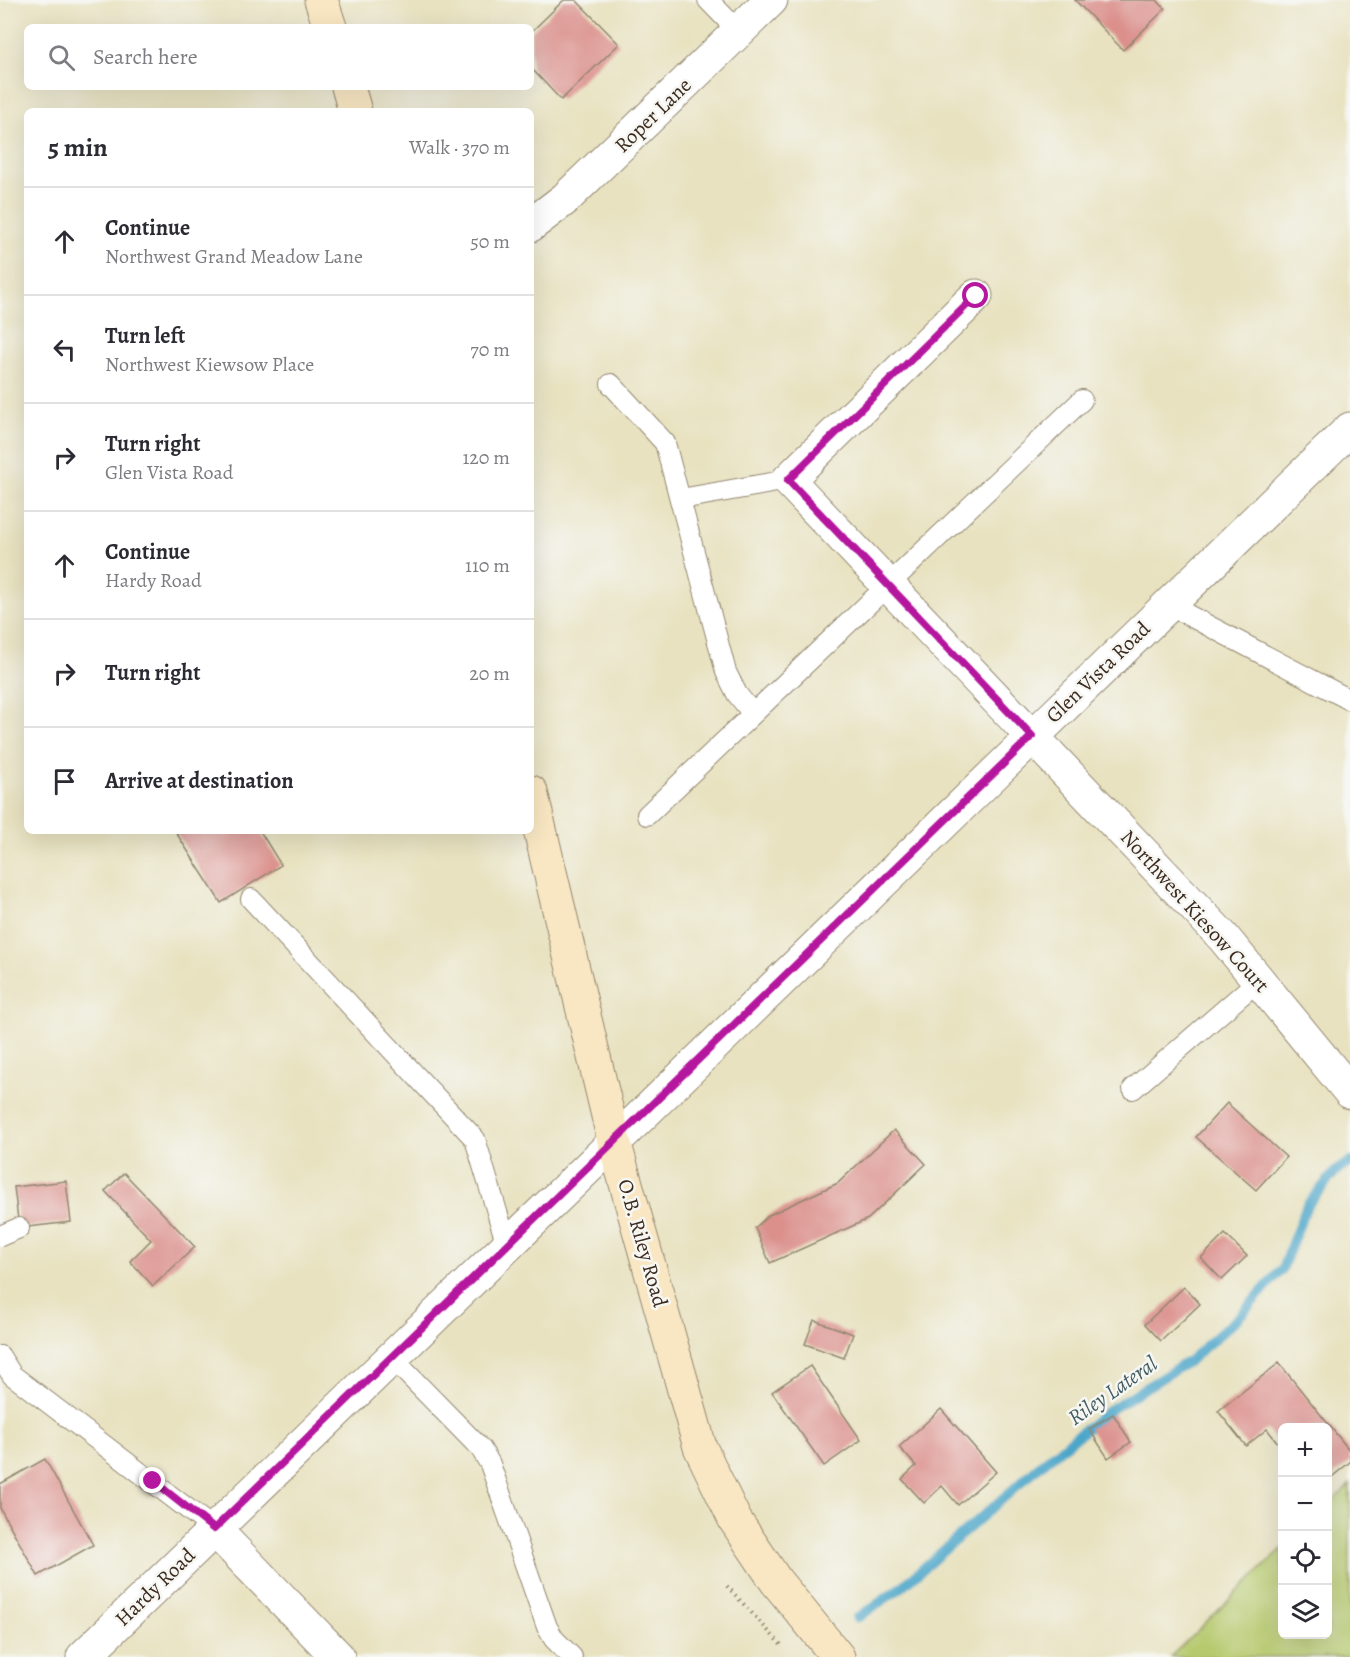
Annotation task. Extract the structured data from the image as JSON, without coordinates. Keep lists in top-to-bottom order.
{
  "streets": {
    "street": [
      "Roper Lane",
      "Glen Vista Road",
      "Northwest Kiesow Court",
      "O.B. Riley Road",
      "Hardy Road"
    ]
  },
  "crossings": [
    ["Glen Vista Road", "Northwest Kiesow Court"],
    ["Glen Vista Road", "O.B. Riley Road"],
    ["Glen Vista Road", "Hardy Road"],
    ["O.B. Riley Road", "Hardy Road"]
  ],
  "water": ["Riley Lateral"],
  "page": {
    "search": "Search here",
    "heading": ["5 min", "Walk · 370 m"],
    "list": [
      ["Continue", "Northwest Grand Meadow Lane", "50 m"],
      ["Turn left", "Northwest Kiewsow Place", "70 m"],
      ["Turn right", "Glen Vista Road", "120 m"],
      ["Continue", "Hardy Road", "110 m"],
      ["Turn right", "20 m"],
      "Arrive at destination"
    ],
    "map_buttons": ["+", "−"]
  }
}
